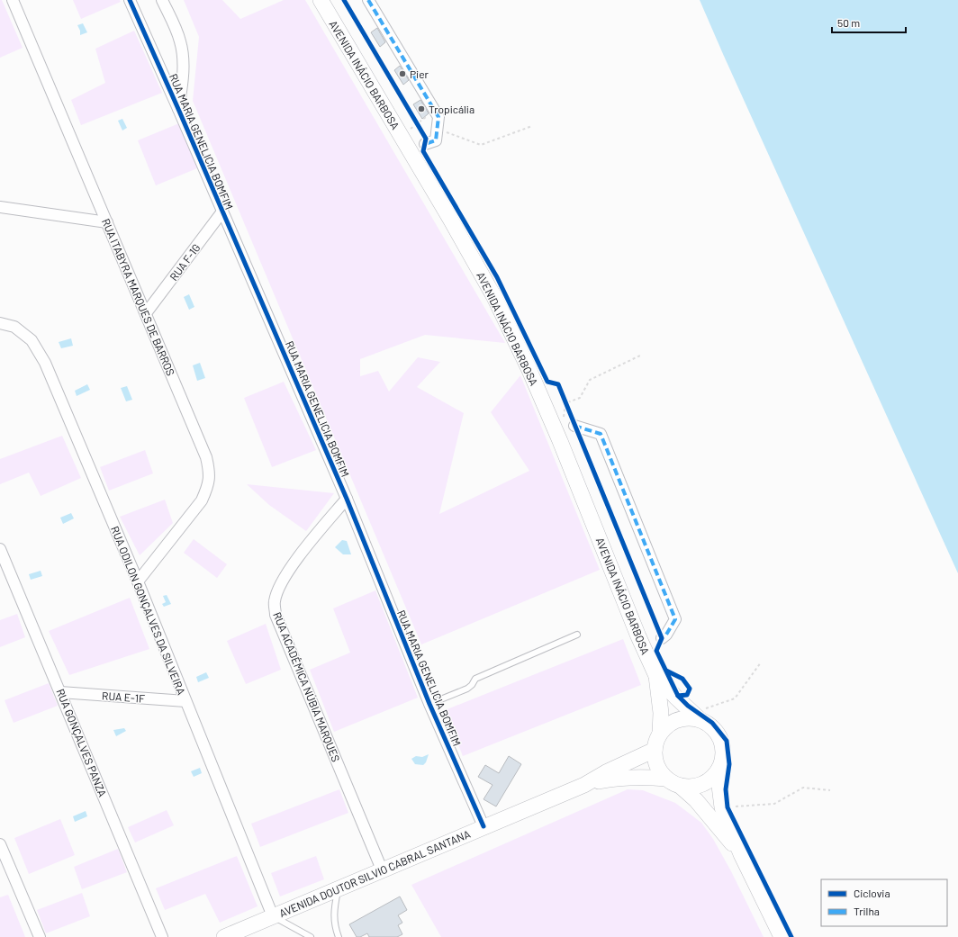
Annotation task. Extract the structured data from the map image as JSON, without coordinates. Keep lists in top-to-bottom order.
{
  "streets": {
    "main road": ["AVENIDA INÁCIO BARBOSA", "AVENIDA DOUTOR SILVIO CABRAL SANTANA"],
    "street": [
      "RUA MARIA GENELICIA BOMFIM",
      "RUA F-1G",
      "RUA ITABYRA MARQUES DE BARROS",
      "RUA ODILON GONÇALVES DA SILVEIRA",
      "RUA ACADÊMICA NÚBIA MARQUES",
      "RUA E-1F",
      "RUA GONÇALVES PANZA"
    ]
  },
  "crossings": [
    ["AVENIDA INÁCIO BARBOSA", "AVENIDA DOUTOR SILVIO CABRAL SANTANA"],
    ["RUA MARIA GENELICIA BOMFIM", "RUA F-1G"],
    ["RUA MARIA GENELICIA BOMFIM", "RUA ACADÊMICA NÚBIA MARQUES"],
    ["RUA MARIA GENELICIA BOMFIM", "AVENIDA DOUTOR SILVIO CABRAL SANTANA"],
    ["RUA F-1G", "RUA ITABYRA MARQUES DE BARROS"],
    ["RUA ITABYRA MARQUES DE BARROS", "RUA ODILON GONÇALVES DA SILVEIRA"],
    ["RUA ODILON GONÇALVES DA SILVEIRA", "RUA E-1F"],
    ["RUA ODILON GONÇALVES DA SILVEIRA", "AVENIDA DOUTOR SILVIO CABRAL SANTANA"],
    ["RUA ACADÊMICA NÚBIA MARQUES", "AVENIDA DOUTOR SILVIO CABRAL SANTANA"],
    ["RUA E-1F", "RUA GONÇALVES PANZA"]
  ],
  "places": ["Pier", "Tropicália"],
  "legend": ["Ciclovia", "Trilha"],
  "scale_bar": "50 m"
}
